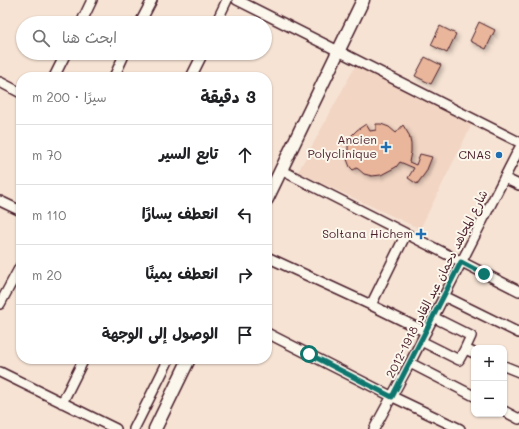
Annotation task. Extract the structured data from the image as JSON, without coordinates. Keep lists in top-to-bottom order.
{
  "streets": {
    "street": ["شارع المجاهد دحمان عبد القادر 1918-2012"]
  },
  "places": {
    "health": ["Ancien Polyclinique", "Soltana Hichem"],
    "other": ["CNAS"]
  },
  "page": {
    "search": "ابحث هنا",
    "heading": ["3 دقيقة", "سيرًا · 200 m"],
    "list": [
      ["تابع السير", "70 m"],
      ["انعطف يسارًا", "110 m"],
      ["انعطف يمينًا", "20 m"],
      "الوصول إلى الوجهة"
    ],
    "map_buttons": ["+", "−"]
  }
}
